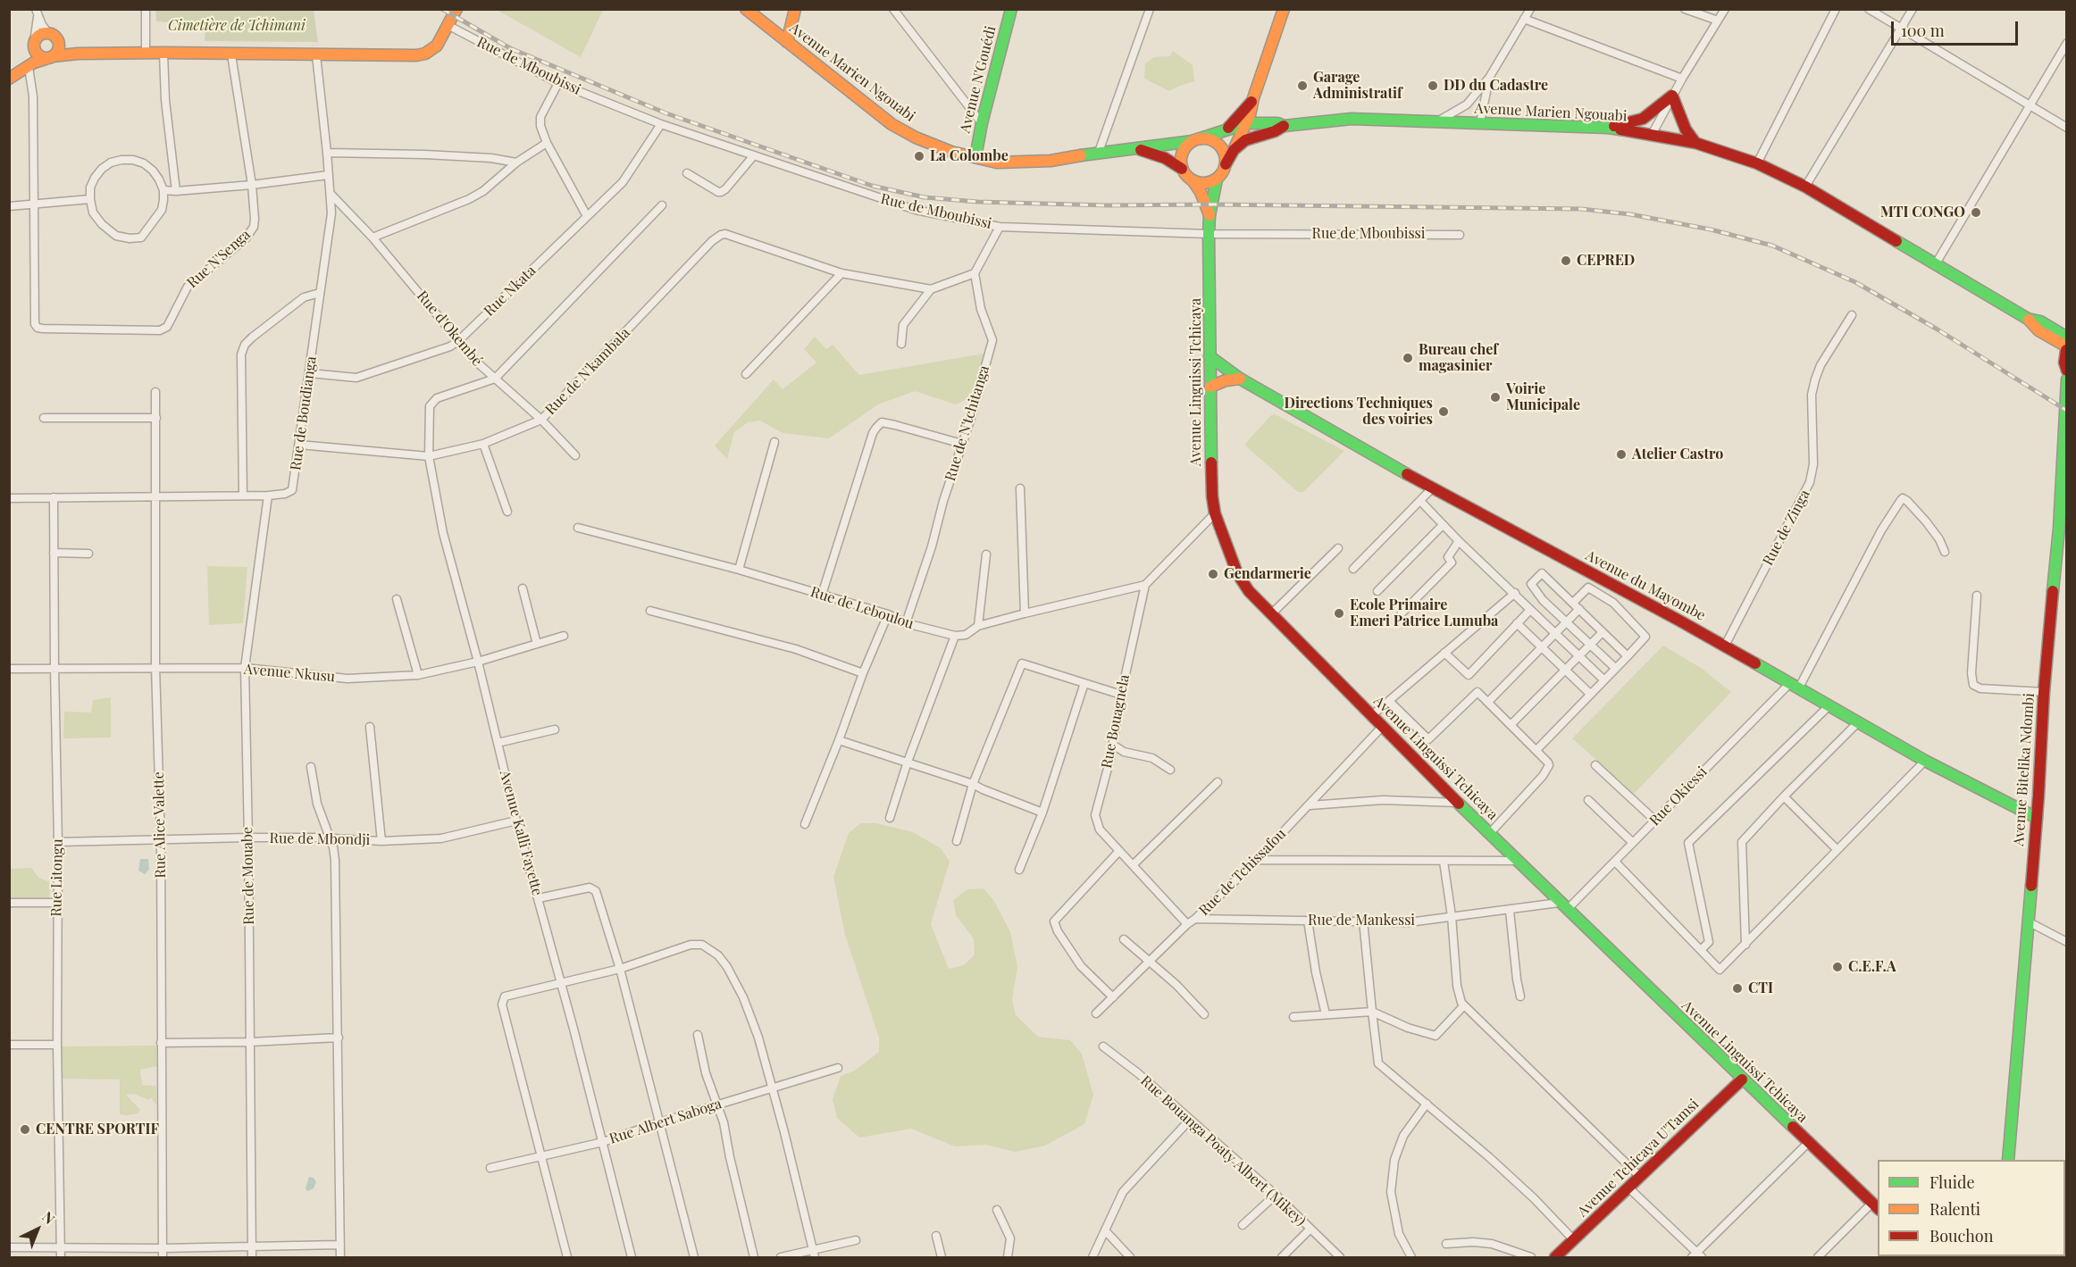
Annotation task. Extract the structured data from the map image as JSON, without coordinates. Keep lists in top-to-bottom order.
{
  "streets": {
    "main road": [
      "Avenue Marien Ngouabi",
      "Avenue N'Gouédi",
      "Avenue Linguissi Tchicaya",
      "Avenue du Mayombe",
      "Avenue Bitelika Ndombi",
      "Avenue Tchicaya U'Tamsi"
    ],
    "street": [
      "Rue de Mboubissi",
      "Rue N'Senga",
      "Rue Nkata",
      "Rue d'Okembé",
      "Rue de N'kambala",
      "Rue de Boudianga",
      "Rue de N'tchitanga",
      "Rue de Zinga",
      "Rue de Leboulou",
      "Avenue Nkusu",
      "Rue Bouagnela",
      "Rue Okiessi",
      "Rue Alice Valette",
      "Avenue Kalli Fayette",
      "Rue de Mbondji",
      "Rue de Tchissafou",
      "Rue de Mouabe",
      "Rue Litongu",
      "Rue de Mankessi",
      "Rue Albert Saboga",
      "Rue Bouanga Poaty Albert (Mikey)"
    ]
  },
  "crossings": [
    ["Rue de Mboubissi", "Rue Nkata"],
    ["Rue de Mboubissi", "Avenue Linguissi Tchicaya"],
    ["Avenue Marien Ngouabi", "Avenue N'Gouédi"],
    ["Rue Nkata", "Rue d'Okembé"],
    ["Rue Nkata", "Rue de Boudianga"],
    ["Rue d'Okembé", "Rue de N'kambala"],
    ["Rue d'Okembé", "Rue de Boudianga"],
    ["Rue d'Okembé", "Avenue Kalli Fayette"],
    ["Rue de N'kambala", "Rue de Boudianga"],
    ["Rue de N'kambala", "Avenue Kalli Fayette"],
    ["Avenue Linguissi Tchicaya", "Avenue du Mayombe"],
    ["Avenue Linguissi Tchicaya", "Rue Okiessi"],
    ["Avenue Linguissi Tchicaya", "Rue de Tchissafou"],
    ["Avenue Linguissi Tchicaya", "Rue de Mankessi"],
    ["Avenue Linguissi Tchicaya", "Avenue Tchicaya U'Tamsi"],
    ["Rue de Boudianga", "Rue Alice Valette"],
    ["Rue de Boudianga", "Rue de Mouabe"],
    ["Rue de Boudianga", "Rue Litongu"],
    ["Rue de N'tchitanga", "Rue de Leboulou"],
    ["Rue de Zinga", "Avenue du Mayombe"],
    ["Avenue du Mayombe", "Avenue Bitelika Ndombi"],
    ["Avenue du Mayombe", "Rue Okiessi"],
    ["Avenue Nkusu", "Rue Alice Valette"],
    ["Avenue Nkusu", "Avenue Kalli Fayette"],
    ["Avenue Nkusu", "Rue de Mouabe"],
    ["Avenue Nkusu", "Rue Litongu"],
    ["Rue Bouagnela", "Rue de Tchissafou"],
    ["Rue Okiessi", "Rue de Mankessi"],
    ["Rue Alice Valette", "Rue de Mbondji"],
    ["Avenue Kalli Fayette", "Rue de Mbondji"],
    ["Avenue Kalli Fayette", "Rue Albert Saboga"],
    ["Rue de Mbondji", "Rue de Mouabe"],
    ["Rue de Mbondji", "Rue Litongu"],
    ["Rue de Tchissafou", "Rue de Mankessi"]
  ],
  "parks": ["Cimetière de Tchimani"],
  "places": [
    "Garage Administratif",
    "DD du Cadastre",
    "La Colombe",
    "MTI CONGO",
    "CEPRED",
    "Bureau chef magasinier",
    "Voirie Municipale",
    "Directions Techniques des voiries",
    "Atelier Castro",
    "Gendarmerie",
    "Ecole Primaire Emeri Patrice Lumuba",
    "C.E.F.A",
    "CTI",
    "CENTRE SPORTIF"
  ],
  "legend": ["Fluide", "Ralenti", "Bouchon"],
  "scale_bar": "100 m",
  "north": "top right"
}
